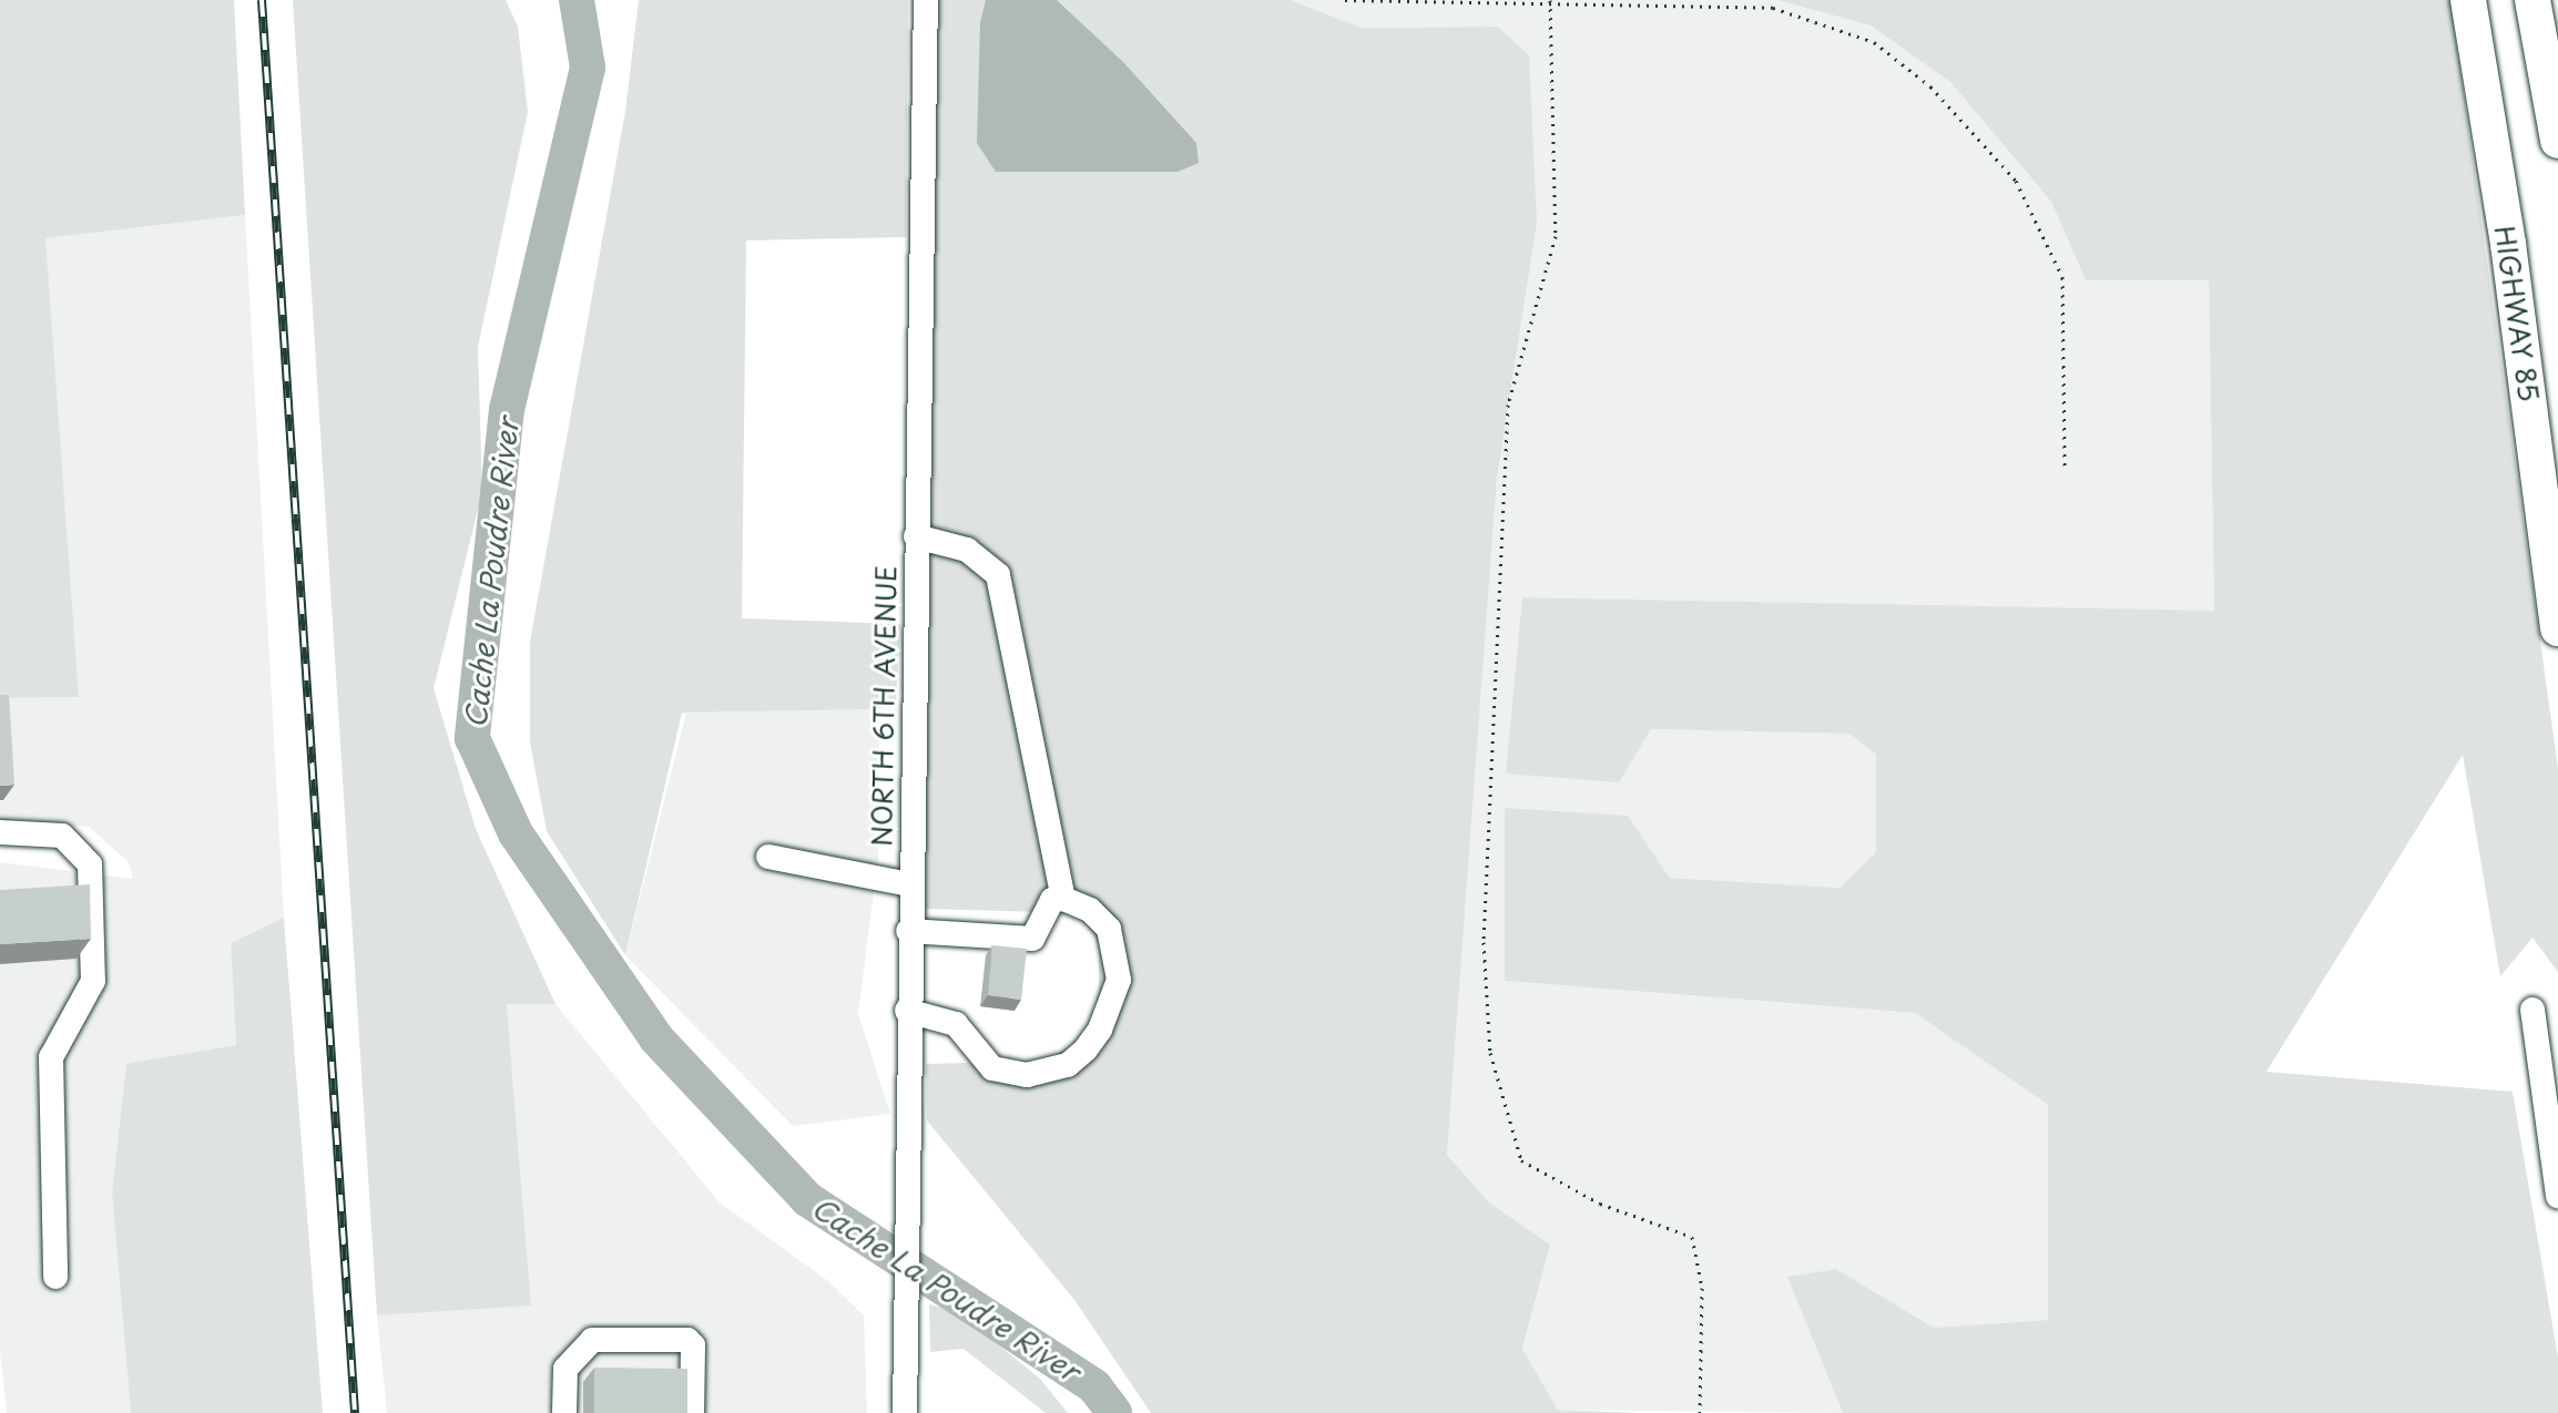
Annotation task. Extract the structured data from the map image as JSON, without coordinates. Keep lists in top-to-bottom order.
{
  "streets": {
    "highway": ["HIGHWAY 85"],
    "street": ["NORTH 6TH AVENUE"]
  },
  "water": ["Cache La Poudre River"]
}
